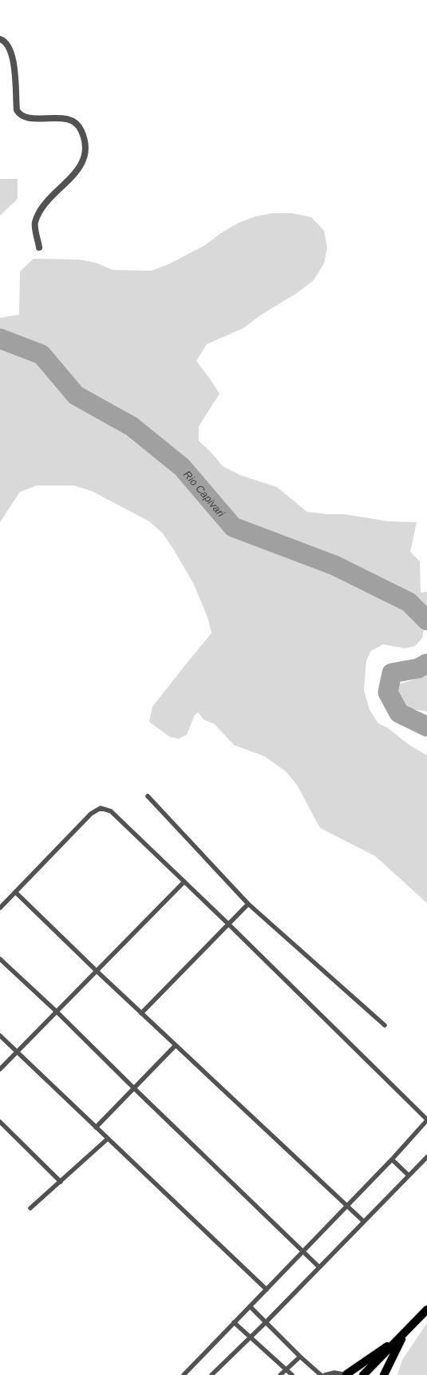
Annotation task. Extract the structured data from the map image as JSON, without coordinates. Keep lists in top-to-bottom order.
{
  "water": ["Rio Capivari"]
}
